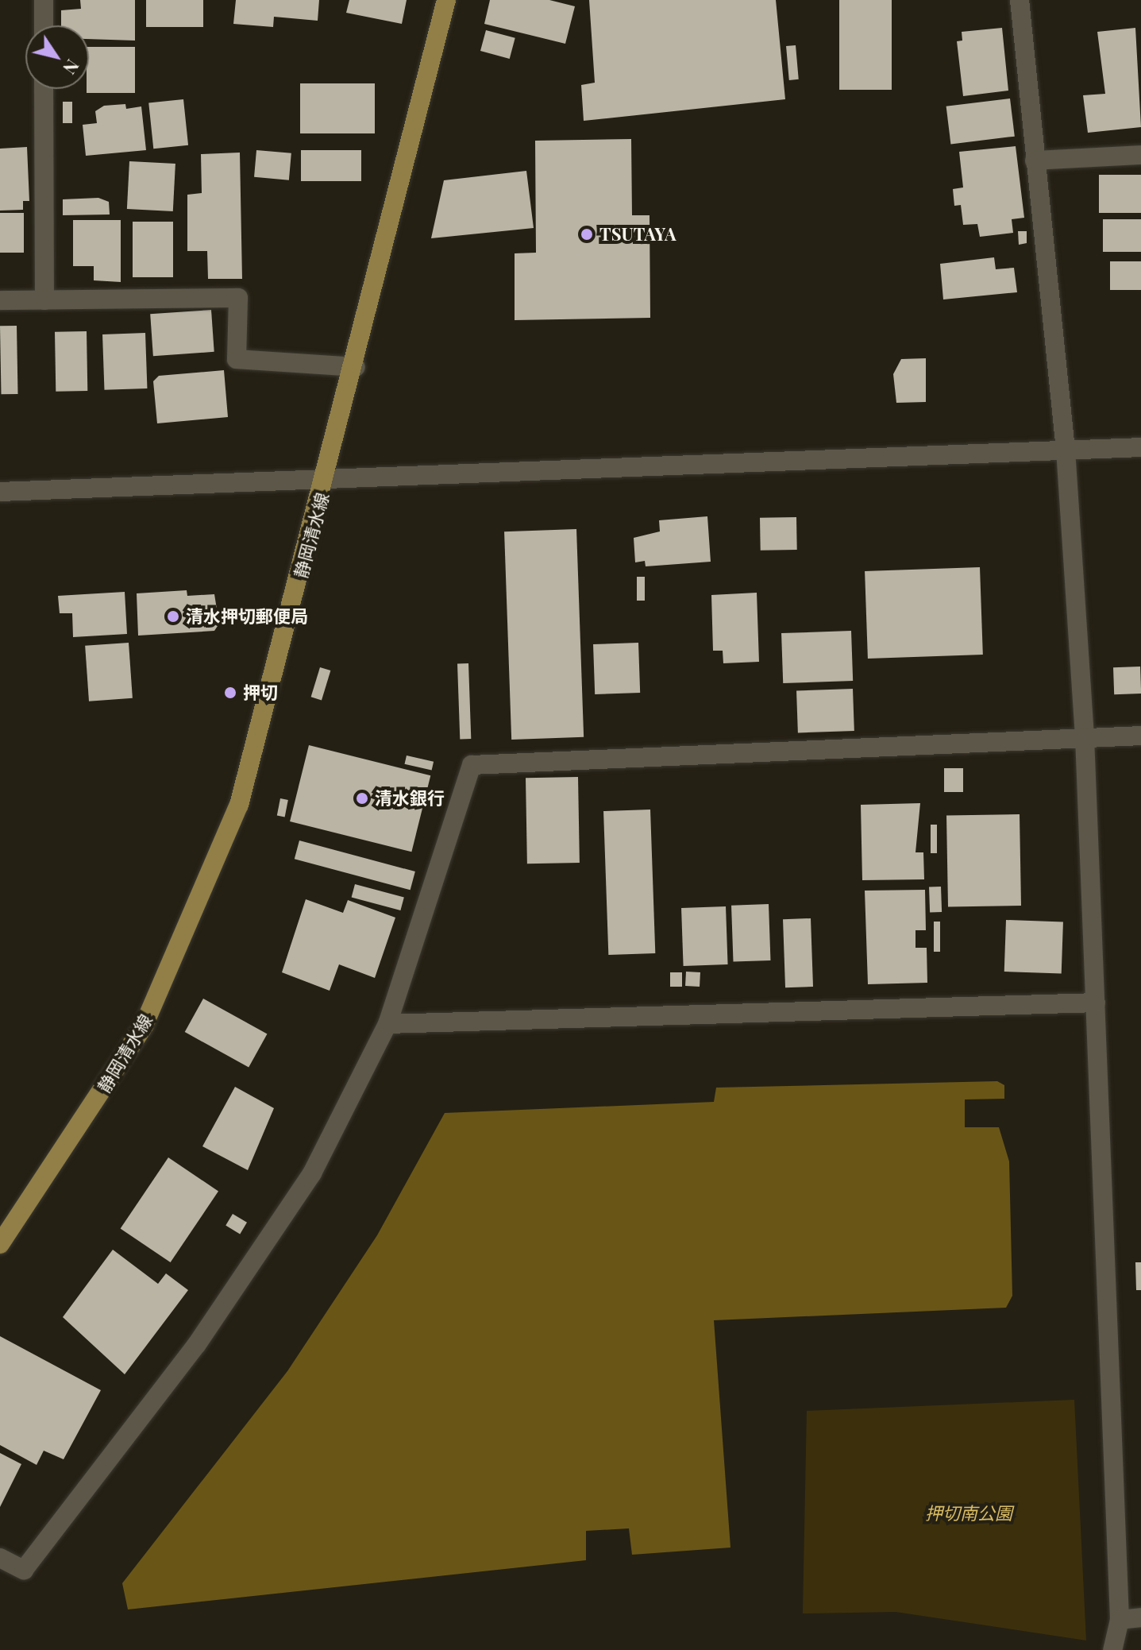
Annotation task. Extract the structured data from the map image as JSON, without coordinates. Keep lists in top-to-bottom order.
{
  "streets": {
    "main road": ["静岡清水線"]
  },
  "parks": ["押切南公園"],
  "places": [
    "TSUTAYA",
    "清水押切郵便局",
    "押切",
    "清水銀行"
  ],
  "north": "bottom right"
}
